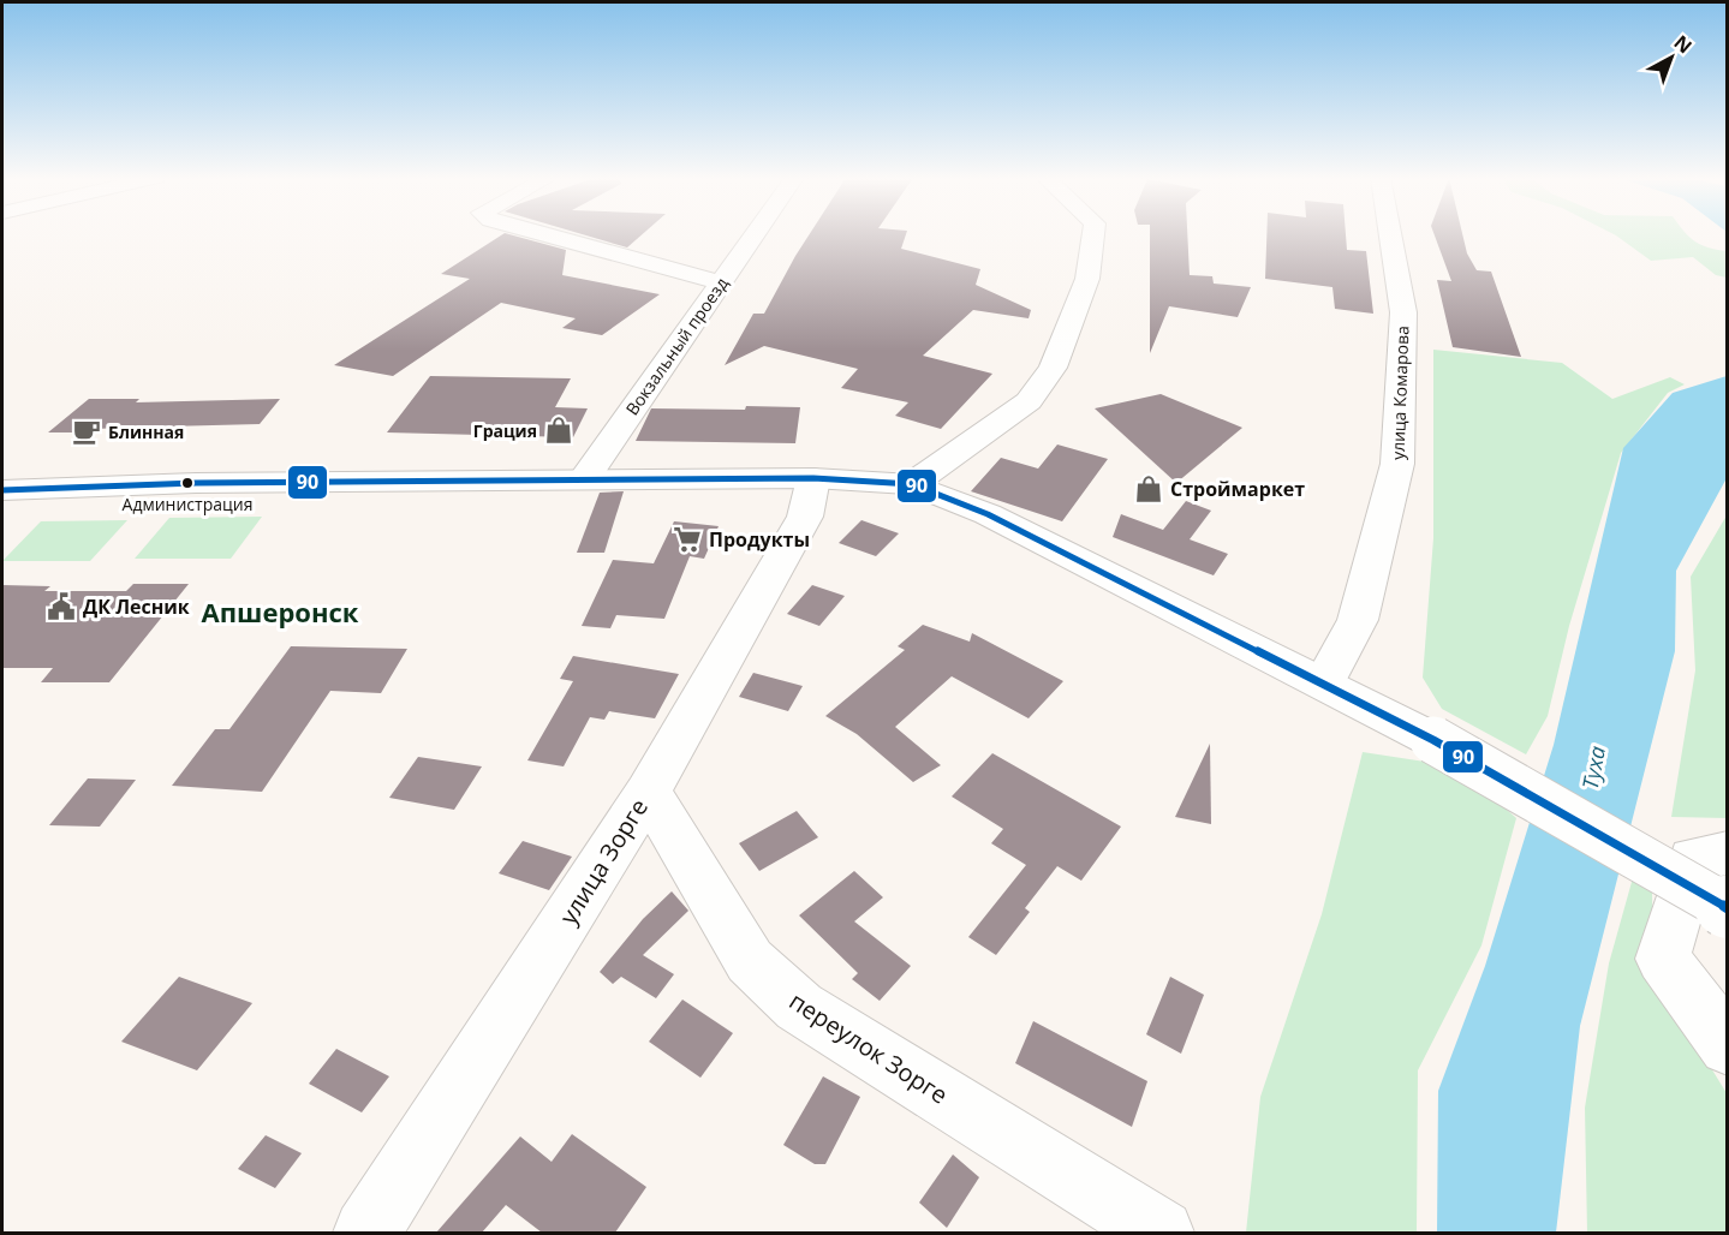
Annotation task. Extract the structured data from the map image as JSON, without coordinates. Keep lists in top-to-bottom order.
{
  "streets": {
    "street": [
      "Вокзальный проезд",
      "улица Комарова",
      "улица Зорге",
      "переулок Зорге"
    ]
  },
  "crossings": [
    ["улица Зорге", "переулок Зорге"]
  ],
  "districts": ["Апшеронск"],
  "water": ["Туха"],
  "places": {
    "shop": ["Грация", "Строймаркет"],
    "cafe": ["Блинная"],
    "other": ["Администрация"],
    "supermarket": ["Продукты"],
    "public building": ["ДК Лесник"]
  },
  "lines": ["transit line 90"],
  "north": "top right"
}
